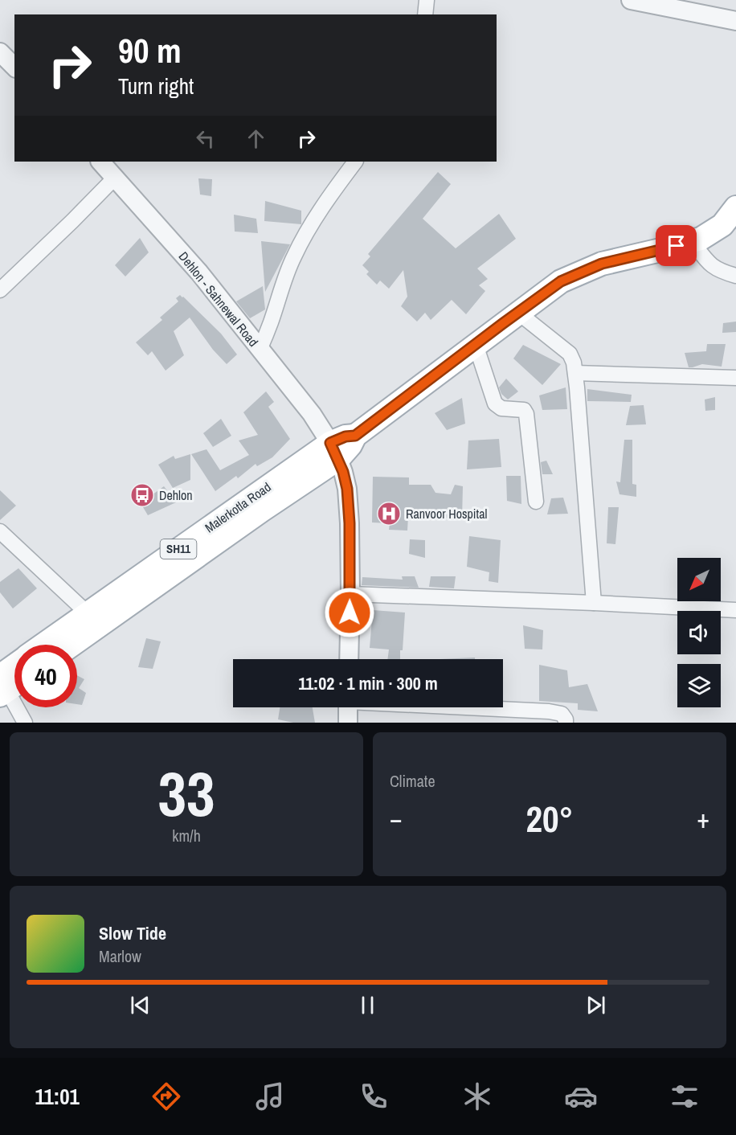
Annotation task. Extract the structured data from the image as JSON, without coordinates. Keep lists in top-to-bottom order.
{
  "streets": {
    "main road": ["Malerkotla Road", "SH11"],
    "street": ["Dehlon - Sahnewal Road"]
  },
  "crossings": [
    ["Dehlon - Sahnewal Road", "Malerkotla Road"],
    ["Dehlon - Sahnewal Road", "SH11"],
    ["Malerkotla Road", "SH11"]
  ],
  "places": {
    "bus stop": ["Dehlon"],
    "hospital": ["Ranvoor Hospital"]
  },
  "north": "bottom left",
  "page": {
    "turn": ["90 m", "Turn right"],
    "limit": "40",
    "trip": "11:02 · 1 min · 300 m",
    "tile": [
      ["33", "km/h"],
      "Climate"
    ],
    "heat": ["−", "20°", "+"],
    "song": ["Slow Tide", "Marlow"],
    "tabs": "11:01"
  }
}
